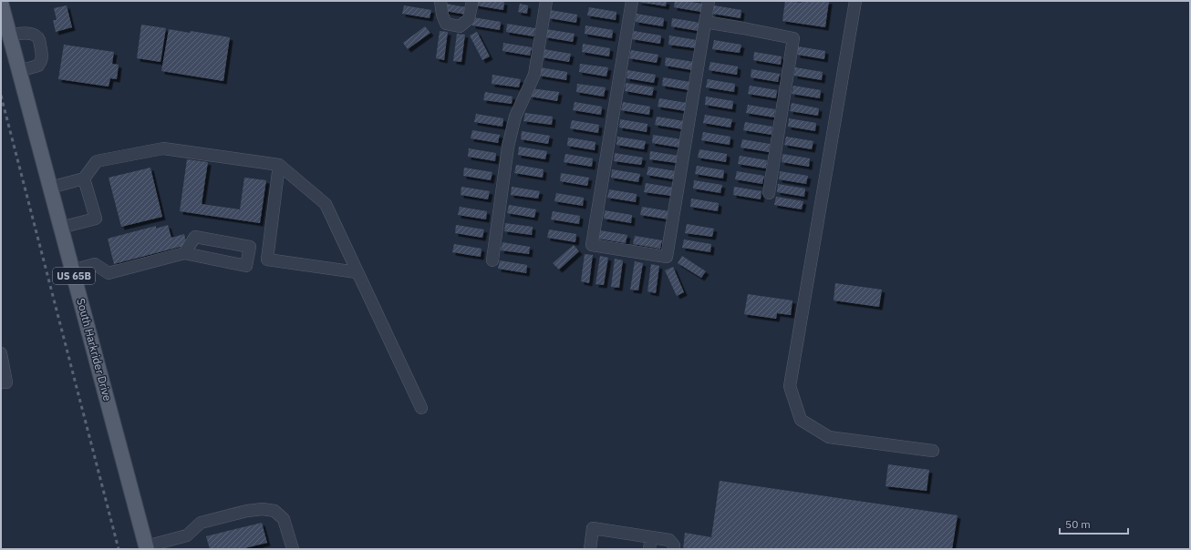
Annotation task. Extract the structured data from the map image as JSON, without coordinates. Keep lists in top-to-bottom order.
{
  "streets": {
    "main road": ["US 65B", "South Harkrider Drive"]
  },
  "scale_bar": "50 m"
}
